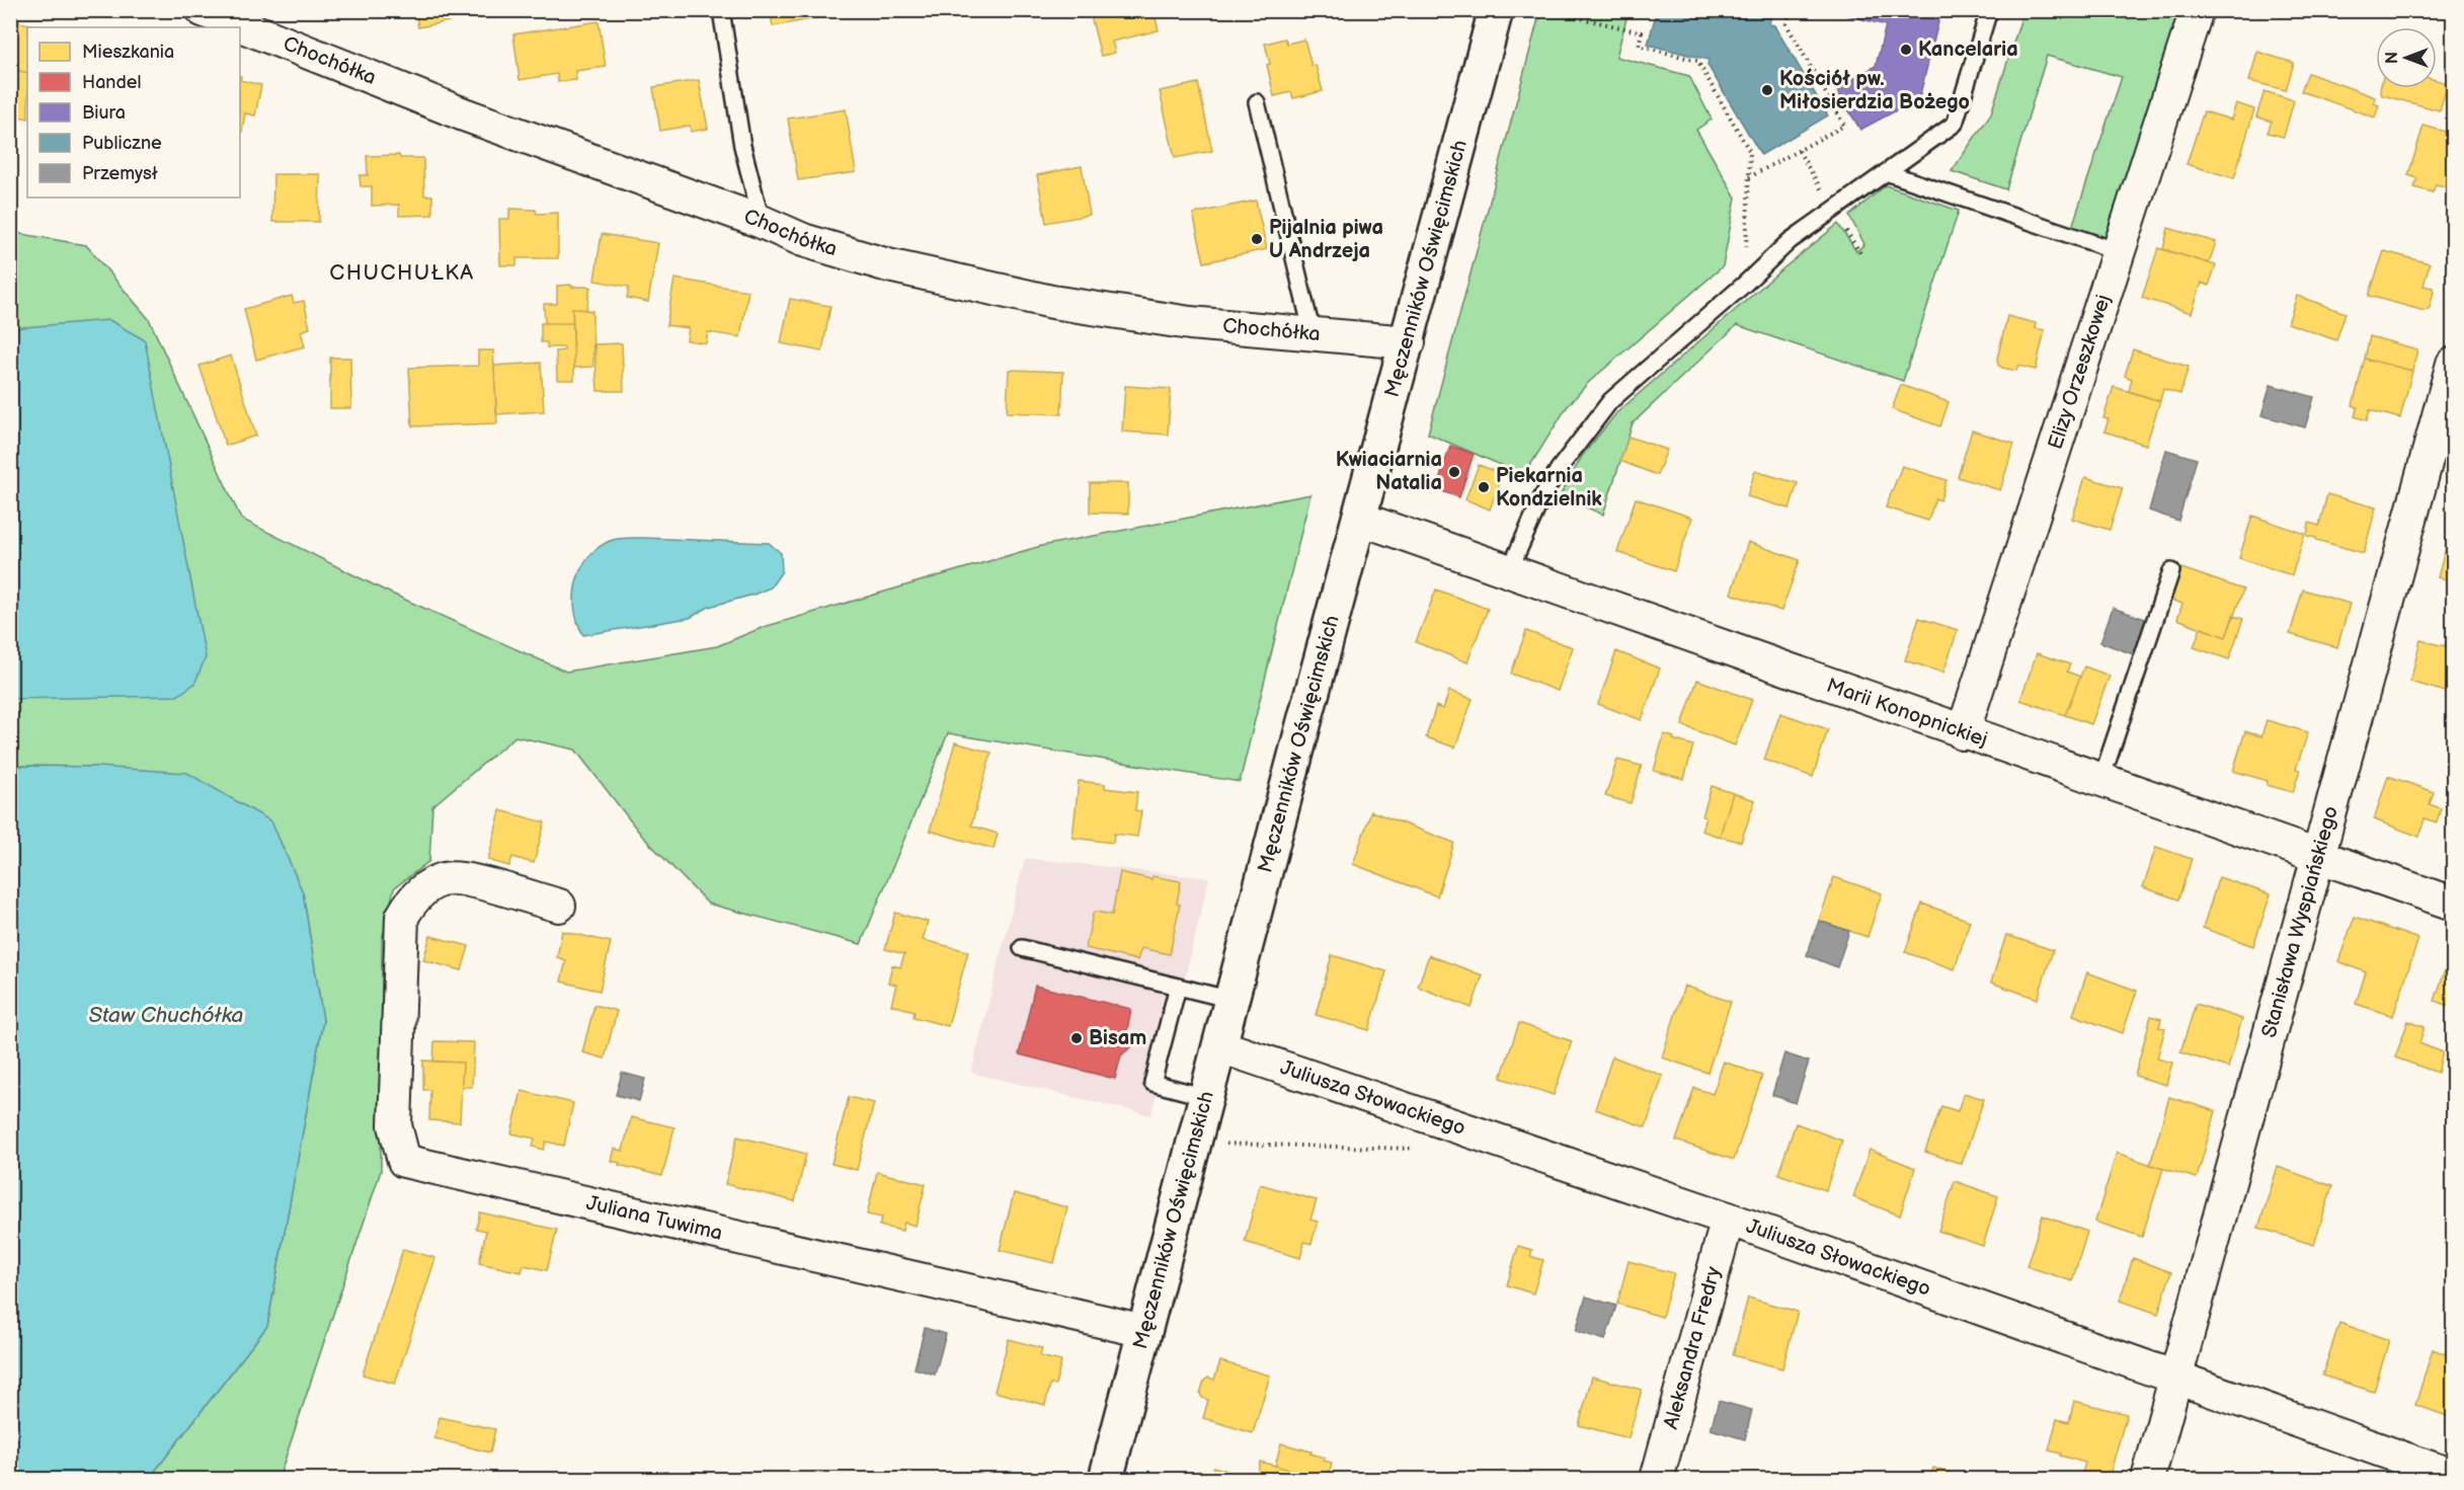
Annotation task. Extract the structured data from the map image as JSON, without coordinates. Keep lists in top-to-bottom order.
{
  "streets": {
    "main road": ["Męczenników Oświęcimskich"],
    "street": [
      "Chochółka",
      "Elizy Orzeszkowej",
      "Marii Konopnickiej",
      "Stanisława Wyspiańskiego",
      "Juliusza Słowackiego",
      "Juliana Tuwima",
      "Aleksandra Fredry"
    ]
  },
  "crossings": [
    ["Chochółka", "Męczenników Oświęcimskich"],
    ["Męczenników Oświęcimskich", "Marii Konopnickiej"],
    ["Męczenników Oświęcimskich", "Juliusza Słowackiego"],
    ["Męczenników Oświęcimskich", "Juliana Tuwima"],
    ["Elizy Orzeszkowej", "Marii Konopnickiej"],
    ["Marii Konopnickiej", "Stanisława Wyspiańskiego"],
    ["Stanisława Wyspiańskiego", "Juliusza Słowackiego"],
    ["Juliusza Słowackiego", "Aleksandra Fredry"]
  ],
  "districts": ["CHUCHUŁKA"],
  "water": ["Staw Chuchółka"],
  "places": [
    "Kancelaria",
    "Kościół pw. Miłosierdzia Bożego",
    "Pijalnia piwa U Andrzeja",
    "Kwiaciarnia Natalia",
    "Piekarnia Kondzielnik",
    "Bisam"
  ],
  "legend": [
    "Mieszkania",
    "Handel",
    "Biura",
    "Publiczne",
    "Przemysł"
  ],
  "north": "left"
}
